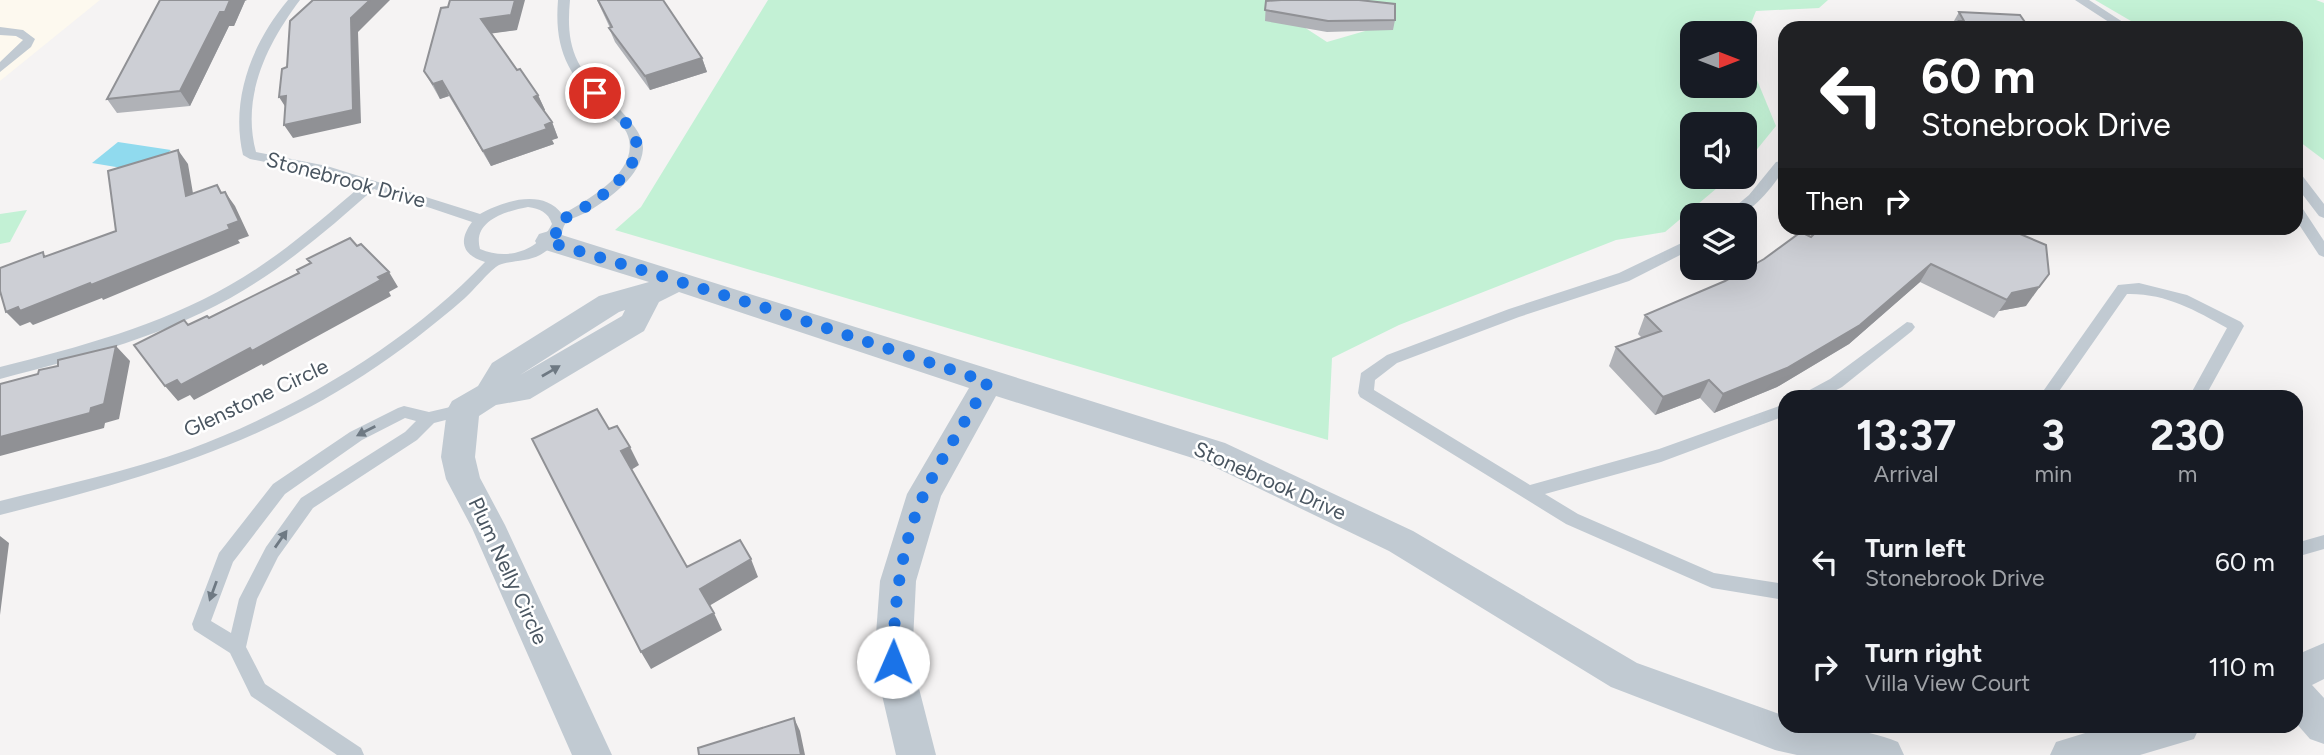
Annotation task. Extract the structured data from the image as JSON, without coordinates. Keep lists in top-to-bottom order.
{
  "streets": {
    "street": ["Stonebrook Drive", "Plum Nelly Circle"],
    "lane": ["Glenstone Circle"]
  },
  "north": "right",
  "page": {
    "turn": ["60 m", "Stonebrook Drive"],
    "then": "Then",
    "eta": [
      "13:37",
      "Arrival",
      "3",
      "min",
      "230",
      "m"
    ],
    "list": [
      {
        "name": "Turn left",
        "note": "Stonebrook Drive",
        "value": "60 m"
      },
      {
        "name": "Turn right",
        "note": "Villa View Court",
        "value": "110 m"
      }
    ]
  }
}
